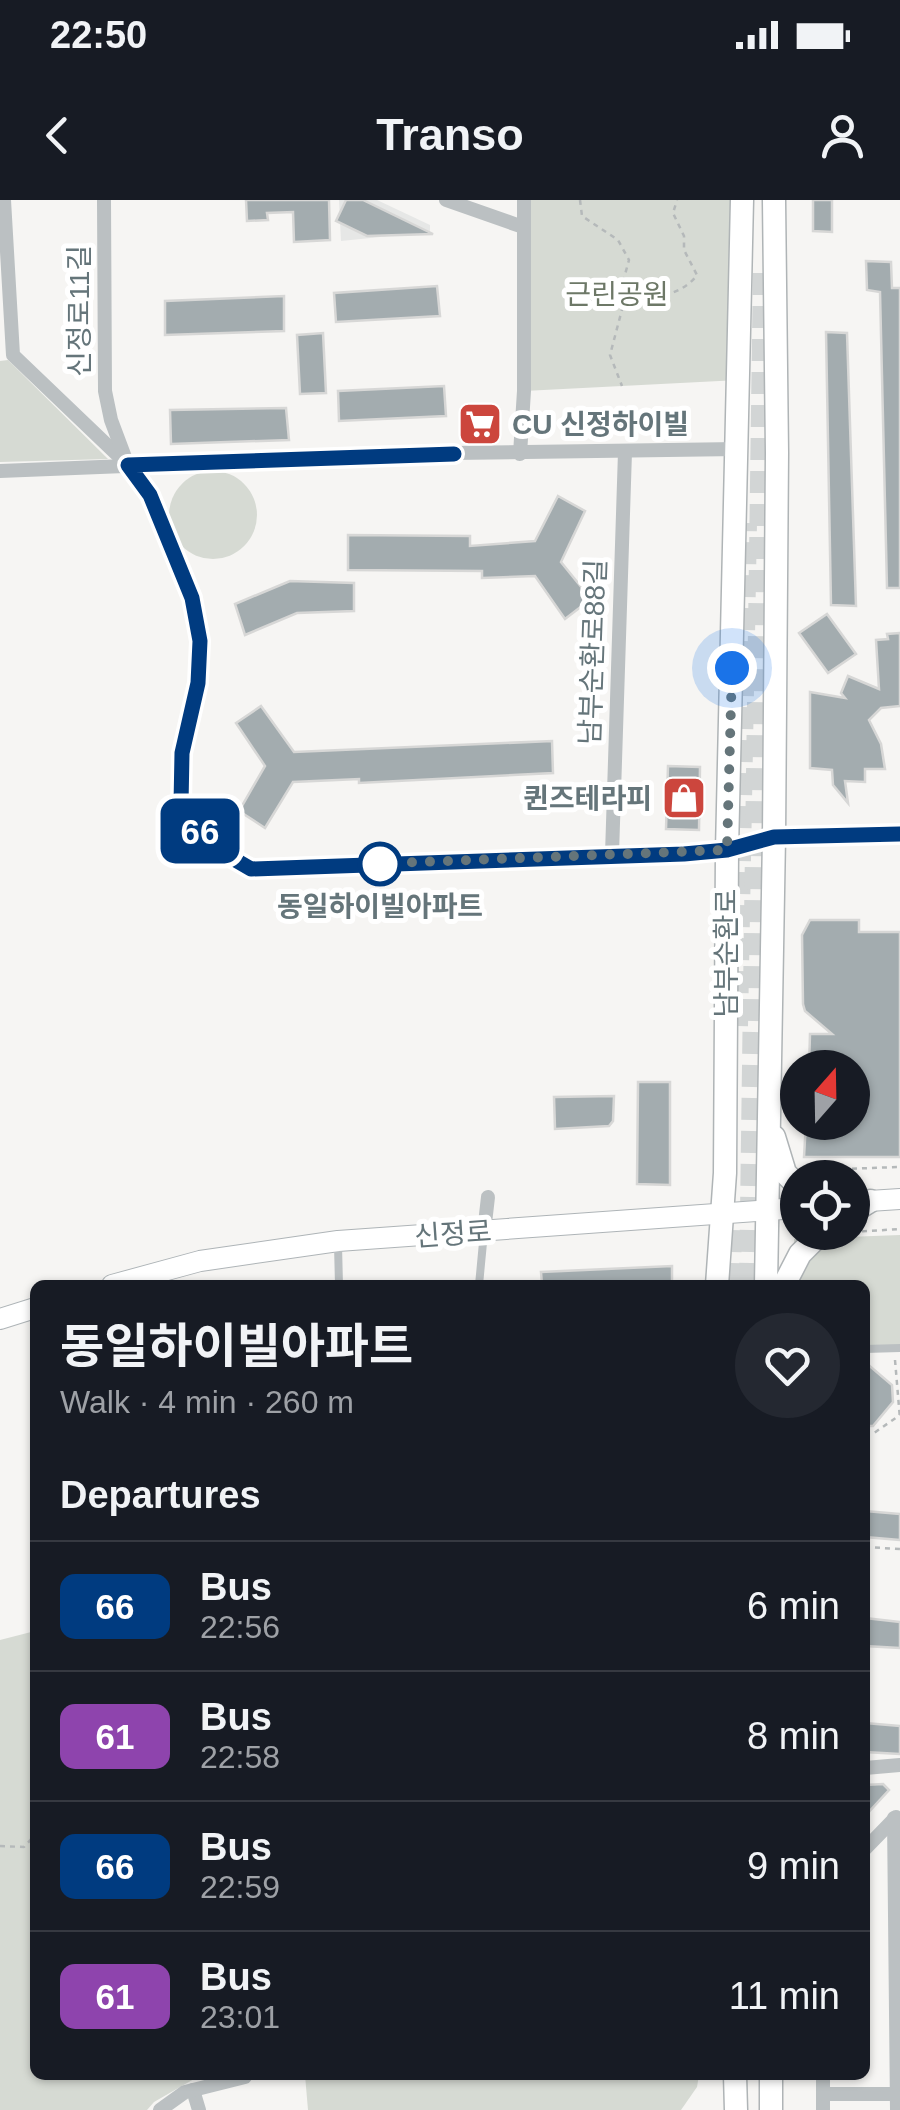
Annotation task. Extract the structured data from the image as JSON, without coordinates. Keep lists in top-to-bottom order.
{
  "streets": {
    "main road": ["남부순환로", "신정로"],
    "street": ["신정로11길", "남부순환로88길"]
  },
  "crossings": [
    ["남부순환로", "신정로"]
  ],
  "parks": ["근린공원"],
  "places": {
    "supermarket": ["CU 신정하이빌"],
    "shop": ["퀸즈테라피"],
    "other": ["동일하이빌아파트"]
  },
  "lines": ["bus line 66"],
  "north": "top",
  "page": {
    "status": "22:50",
    "header": "Transo",
    "on_map": "66",
    "heading": [
      ["동일하이빌아파트", "Walk · 4 min · 260 m"],
      "Departures"
    ],
    "list": [
      {
        "mark": "66",
        "name": "Bus",
        "note": "22:56",
        "value": "6 min"
      },
      {
        "mark": "61",
        "name": "Bus",
        "note": "22:58",
        "value": "8 min"
      },
      {
        "mark": "66",
        "name": "Bus",
        "note": "22:59",
        "value": "9 min"
      },
      {
        "mark": "61",
        "name": "Bus",
        "note": "23:01",
        "value": "11 min"
      }
    ]
  }
}
